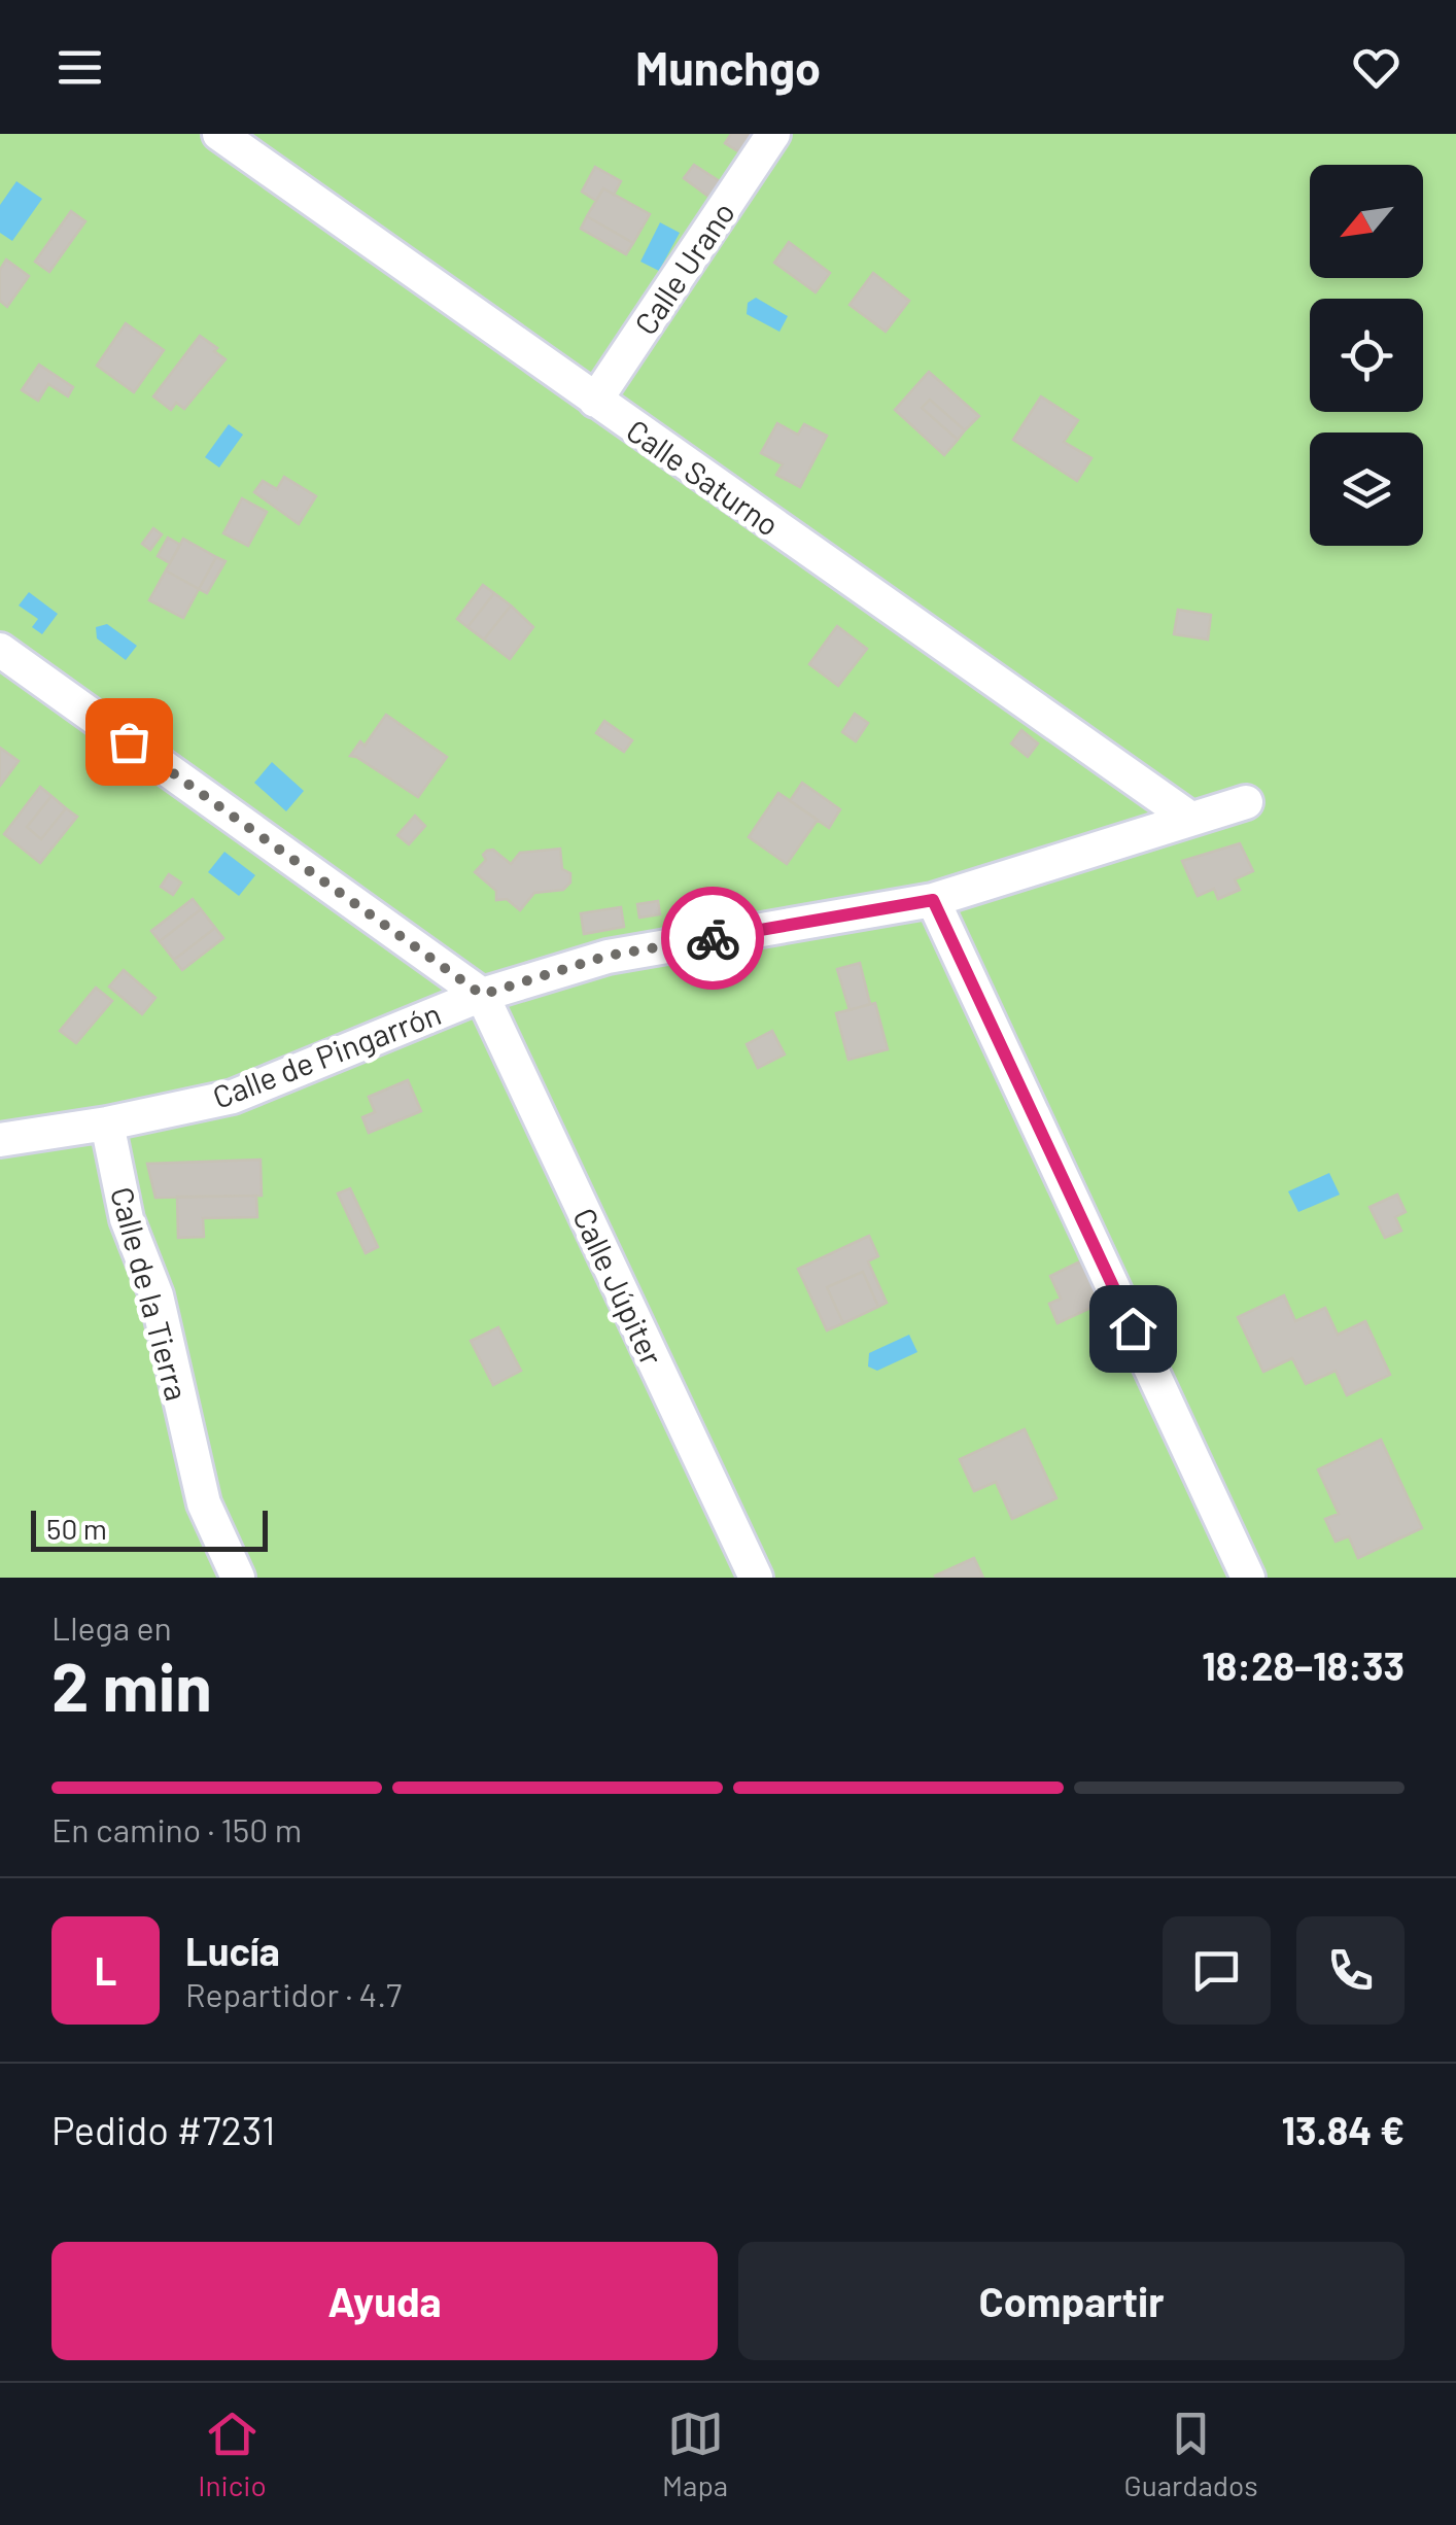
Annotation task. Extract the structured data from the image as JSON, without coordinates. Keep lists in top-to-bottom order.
{
  "streets": {
    "street": [
      "Calle Urano",
      "Calle Saturno",
      "Calle de Pingarrón",
      "Calle Júpiter",
      "Calle de la Tierra"
    ]
  },
  "crossings": [
    ["Calle Urano", "Calle Saturno"],
    ["Calle Saturno", "Calle de Pingarrón"],
    ["Calle de Pingarrón", "Calle Júpiter"],
    ["Calle de Pingarrón", "Calle de la Tierra"]
  ],
  "scale_bar": "50 m",
  "north": "bottom left",
  "page": {
    "header": "Munchgo",
    "scale": "50 m",
    "heading": ["2 min", "Llega en", "18:28–18:33"],
    "panel": [
      "Lucía",
      "Repartidor · 4.7",
      "Pedido #7231",
      "13.84 €"
    ],
    "bar": "En camino · 150 m",
    "round": "L",
    "buttons": ["Ayuda", "Compartir"],
    "tabs": ["Inicio", "Mapa", "Guardados"]
  }
}
